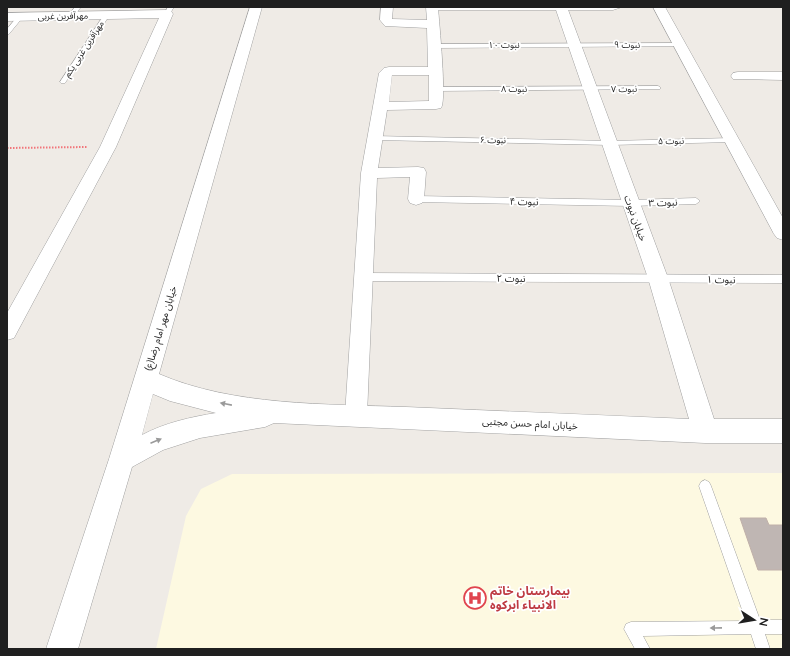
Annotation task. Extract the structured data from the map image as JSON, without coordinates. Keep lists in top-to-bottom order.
{
  "streets": {
    "street": [
      "مهرآفرین غربی",
      "خیابان نبوت",
      "خیابان مهر امام رضا(ع)",
      "خیابان امام حسن مجتبی"
    ],
    "lane": [
      "نبوت ۱۰",
      "نبوت ۹",
      "مهرآفرین غربی یکم",
      "نبوت ۸",
      "نبوت ۷",
      "نبوت ۶",
      "نبوت ۵",
      "نبوت ۴",
      "نبوت ۳",
      "نبوت ۲",
      "نبوت ۱"
    ]
  },
  "crossings": [
    ["مهرآفرین غربی", "مهرآفرین غربی یکم"],
    ["نبوت ۱۰", "نبوت ۹"],
    ["نبوت ۱۰", "خیابان نبوت"],
    ["نبوت ۹", "خیابان نبوت"],
    ["نبوت ۸", "نبوت ۷"],
    ["نبوت ۸", "خیابان نبوت"],
    ["نبوت ۷", "خیابان نبوت"],
    ["نبوت ۶", "نبوت ۵"],
    ["نبوت ۶", "خیابان نبوت"],
    ["نبوت ۵", "خیابان نبوت"],
    ["نبوت ۴", "نبوت ۳"],
    ["نبوت ۴", "خیابان نبوت"],
    ["نبوت ۳", "خیابان نبوت"],
    ["خیابان نبوت", "نبوت ۲"],
    ["خیابان نبوت", "نبوت ۱"],
    ["خیابان نبوت", "خیابان امام حسن مجتبی"],
    ["نبوت ۲", "نبوت ۱"],
    ["خیابان مهر امام رضا(ع)", "خیابان امام حسن مجتبی"]
  ],
  "places": {
    "hospital": ["بیمارستان خاتم الانبیاء ابرکوه"]
  },
  "north": "right"
}
